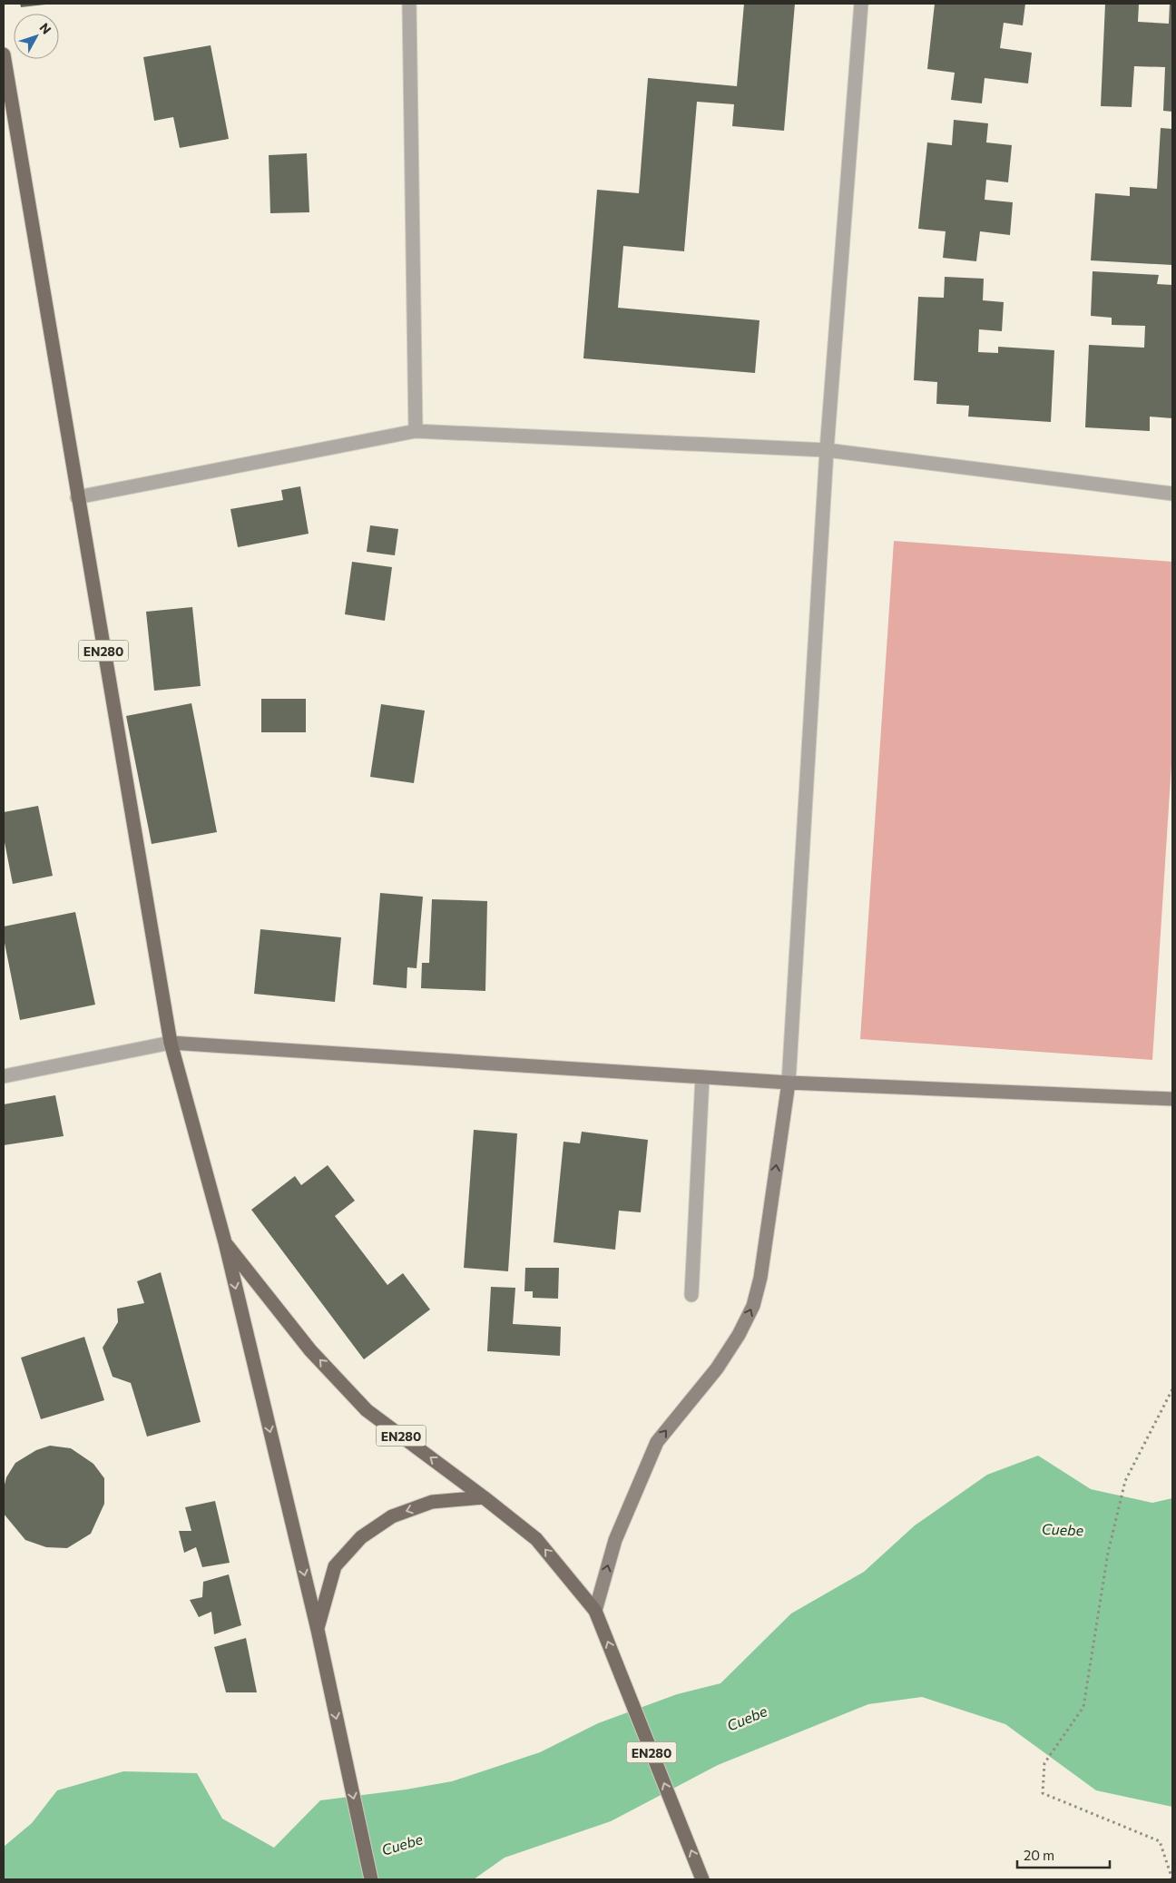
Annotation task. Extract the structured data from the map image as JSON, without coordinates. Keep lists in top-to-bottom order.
{
  "streets": {
    "main road": ["EN280"]
  },
  "water": ["Cuebe"],
  "scale_bar": "20 m",
  "north": "top right"
}
